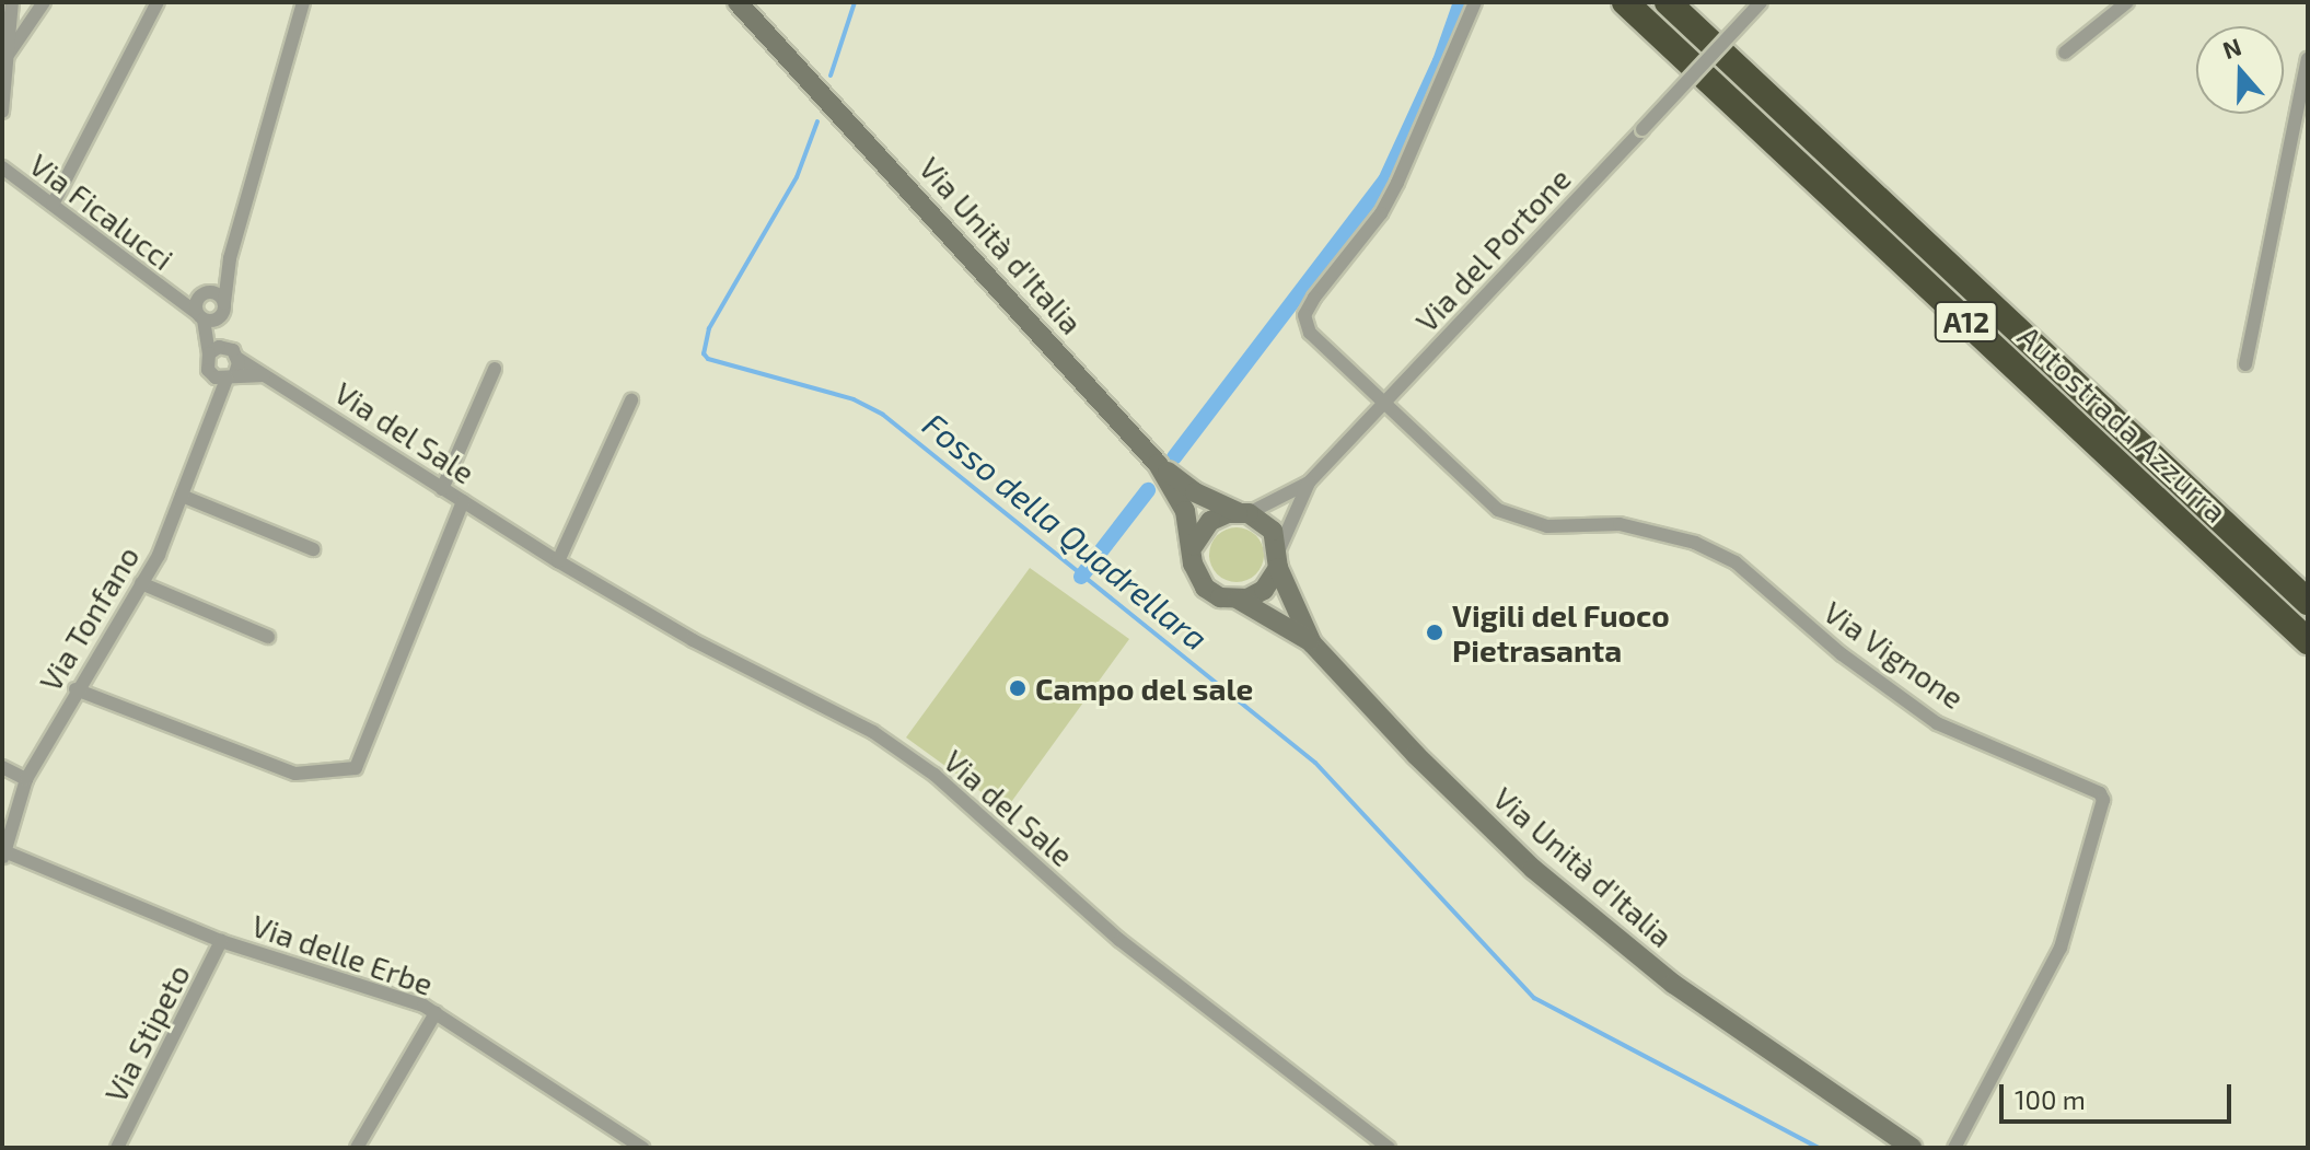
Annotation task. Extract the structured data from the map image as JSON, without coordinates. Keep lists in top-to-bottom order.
{
  "streets": {
    "highway": ["A12", "Autostrada Azzurra"],
    "main road": ["Via Unità d'Italia"],
    "street": [
      "Via Ficalucci",
      "Via del Portone",
      "Via del Sale",
      "Via Tonfano",
      "Via Vignone",
      "Via delle Erbe",
      "Via Stipeto"
    ]
  },
  "crossings": [
    ["Via Unità d'Italia", "Via del Portone"],
    ["Via del Portone", "Via Vignone"],
    ["Via Tonfano", "Via delle Erbe"],
    ["Via delle Erbe", "Via Stipeto"]
  ],
  "water": ["Fosso della Quadrellara"],
  "places": ["Vigili del Fuoco Pietrasanta", "Campo del sale"],
  "scale_bar": "100 m",
  "north": "top"
}
